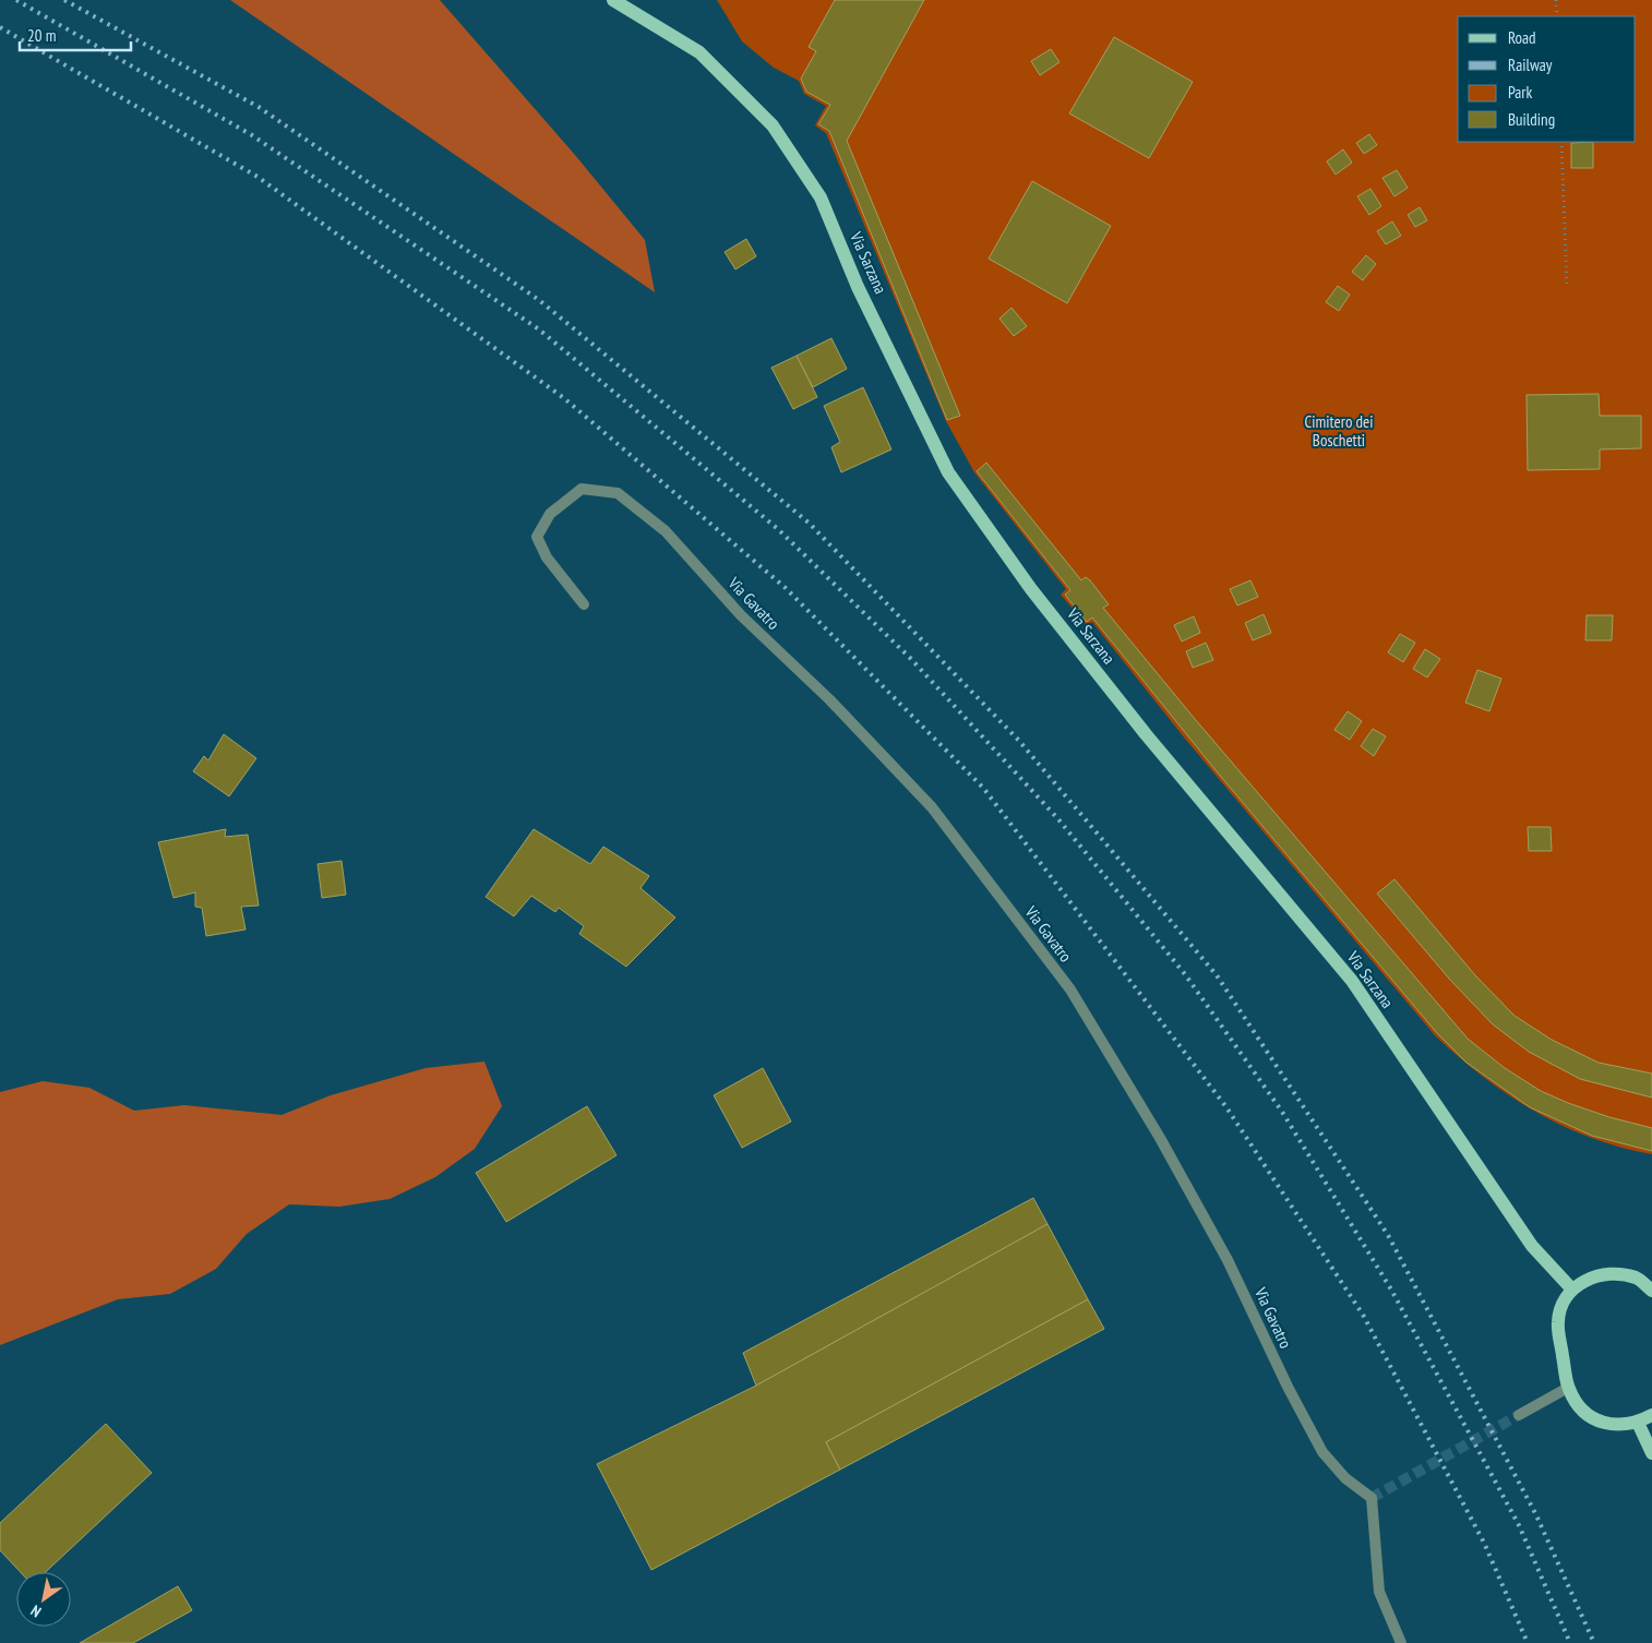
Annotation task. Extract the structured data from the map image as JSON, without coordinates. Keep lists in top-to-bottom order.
{
  "streets": {
    "main road": ["Via Sarzana"],
    "street": ["Via Gavatro"]
  },
  "parks": ["Cimitero dei Boschetti"],
  "legend": [
    "Road",
    "Railway",
    "Park",
    "Building"
  ],
  "scale_bar": "20 m",
  "north": "bottom left"
}
